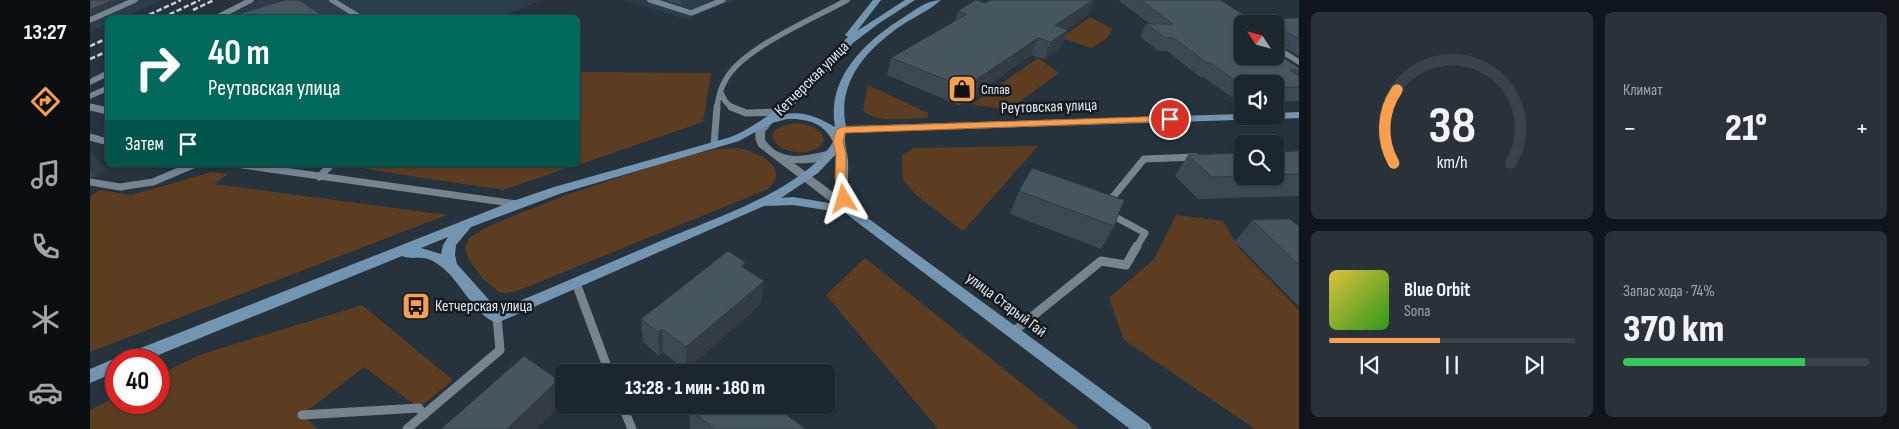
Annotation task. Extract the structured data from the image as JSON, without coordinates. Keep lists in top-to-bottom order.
{
  "streets": {
    "main road": ["Кетчерская улица", "Реутовская улица", "улица Старый Гай"]
  },
  "crossings": [
    ["Кетчерская улица", "Реутовская улица"],
    ["Кетчерская улица", "улица Старый Гай"],
    ["Реутовская улица", "улица Старый Гай"]
  ],
  "places": {
    "shop": ["Сплав"],
    "bus stop": ["Кетчерская улица"]
  },
  "north": "top left",
  "page": {
    "tabs": "13:27",
    "tile": [
      "Климат",
      ["Запас хода · 74%", "370 km"]
    ],
    "turn": ["40 m", "Реутовская улица"],
    "heat": ["−", "21°", "+"],
    "then": "Затем",
    "song": ["Blue Orbit", "Sona"],
    "limit": "40",
    "trip": "13:28 · 1 мин · 180 m",
    "gauge": ["38", "km/h"]
  }
}
